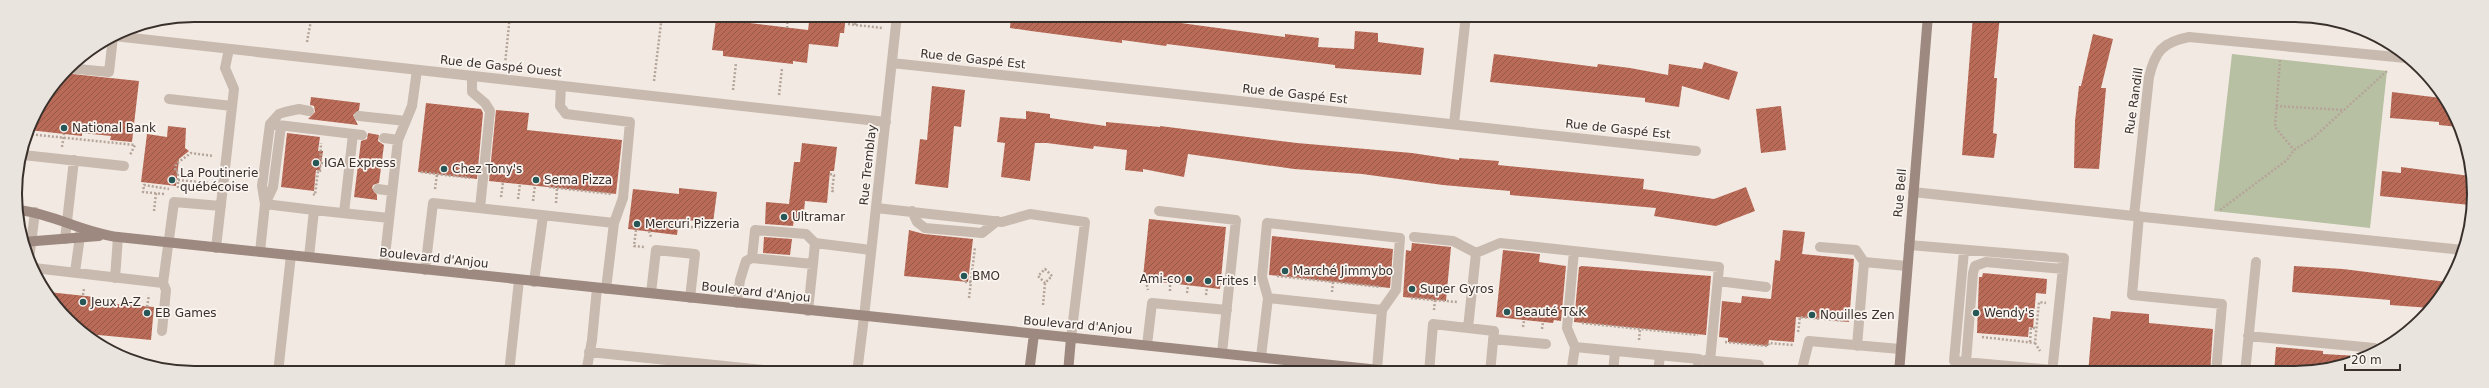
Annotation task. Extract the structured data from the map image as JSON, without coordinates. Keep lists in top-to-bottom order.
{
  "streets": {
    "street": [
      "Rue de Gaspé Est",
      "Rue de Gaspé Ouest",
      "Rue Randill",
      "Rue Tremblay",
      "Rue Bell",
      "Boulevard d'Anjou"
    ]
  },
  "crossings": [
    ["Rue de Gaspé Est", "Rue Tremblay"],
    ["Rue de Gaspé Ouest", "Rue Tremblay"],
    ["Rue Tremblay", "Boulevard d'Anjou"]
  ],
  "places": [
    "National Bank",
    "IGA Express",
    "Chez Tony's",
    "La Poutinerie québécoise",
    "Sema Pizza",
    "Ultramar",
    "Mercuri Pizzeria",
    "Marché Jimmybo",
    "BMO",
    "Ami-co",
    "Frites !",
    "Super Gyros",
    "Jeux A-Z",
    "Beauté T&K",
    "EB Games",
    "Wendy's",
    "Nouilles Zen"
  ],
  "scale_bar": "20 m"
}
